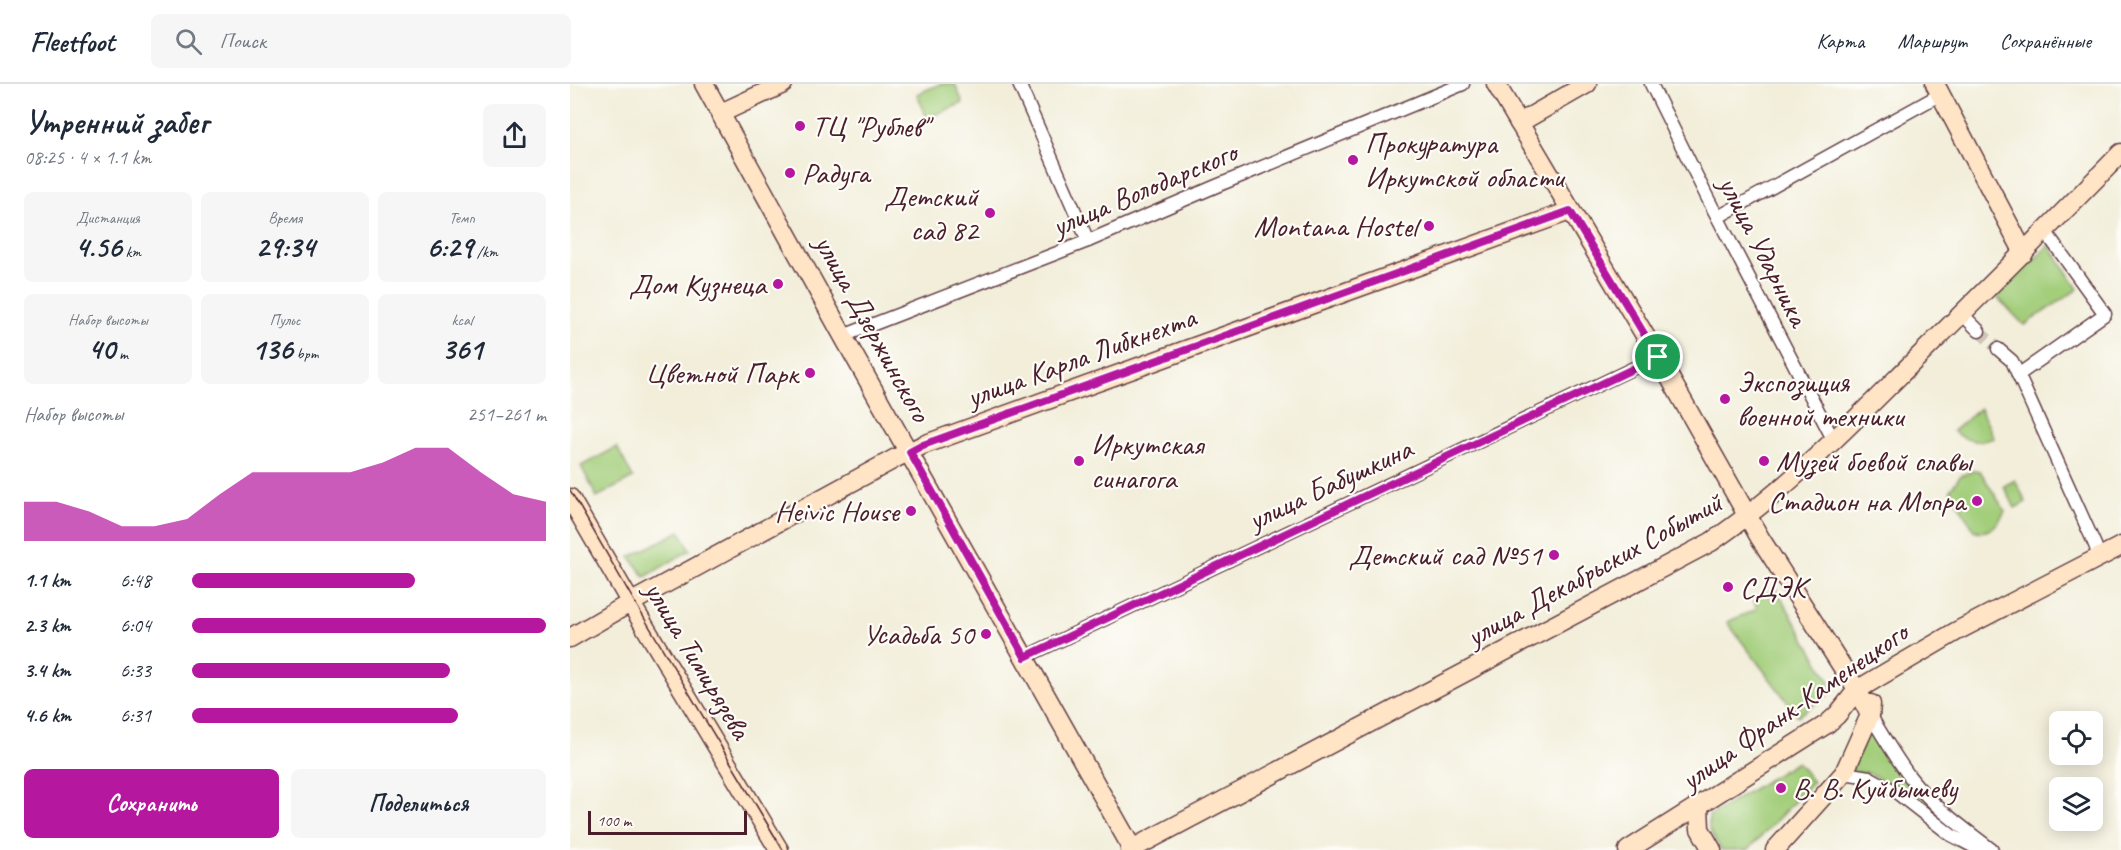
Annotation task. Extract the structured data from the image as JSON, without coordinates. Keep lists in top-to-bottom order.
{
  "streets": {
    "main road": [
      "улица Дзержинского",
      "улица Карла Либкнехта",
      "улица Декабрьских Событий",
      "улица Тимирязева",
      "улица Франк-Каменецкого"
    ],
    "street": ["улица Володарского", "улица Ударника", "улица Бабушкина"]
  },
  "crossings": [
    ["улица Володарского", "улица Дзержинского"],
    ["улица Ударника", "улица Декабрьских Событий"],
    ["улица Дзержинского", "улица Карла Либкнехта"],
    ["улица Дзержинского", "улица Бабушкина"],
    ["улица Дзержинского", "улица Декабрьских Событий"],
    ["улица Карла Либкнехта", "улица Тимирязева"]
  ],
  "places": [
    "ТЦ \"Рублев\"",
    "Прокуратура Иркутской области",
    "Радуга",
    "Детский сад 82",
    "Montana Hostel",
    "Дом Кузнеца",
    "Цветной Парк",
    "Экспозиция военной техники",
    "Иркутская синагога",
    "Музей боевой славы",
    "Стадион на Мопра",
    "Heivic House",
    "Детский сад №51",
    "СДЭК",
    "Усадьба 50",
    "В. В. Куйбышеву"
  ],
  "scale_bar": "100 m",
  "page": {
    "header": "Fleetfoot",
    "search": "Поиск",
    "nav": ["Карта", "Маршрут", "Сохранённые"],
    "heading": ["Утренний забег", "08:25 · 4 × 1.1 km"],
    "stats": [
      ["Дистанция", "4.56 km"],
      ["Время", "29:34"],
      ["Темп", "6:29 /km"],
      ["Набор высоты", "40 m"],
      ["Пульс", "136 bpm"],
      ["kcal", "361"]
    ],
    "chart": ["Набор высоты", "251–261 m"],
    "list": [
      {
        "name": "1.1 km",
        "note": "6:48"
      },
      {
        "name": "2.3 km",
        "note": "6:04"
      },
      {
        "name": "3.4 km",
        "note": "6:33"
      },
      {
        "name": "4.6 km",
        "note": "6:31"
      }
    ],
    "buttons": ["Сохранить", "Поделиться"],
    "scale": "100 m"
  }
}
